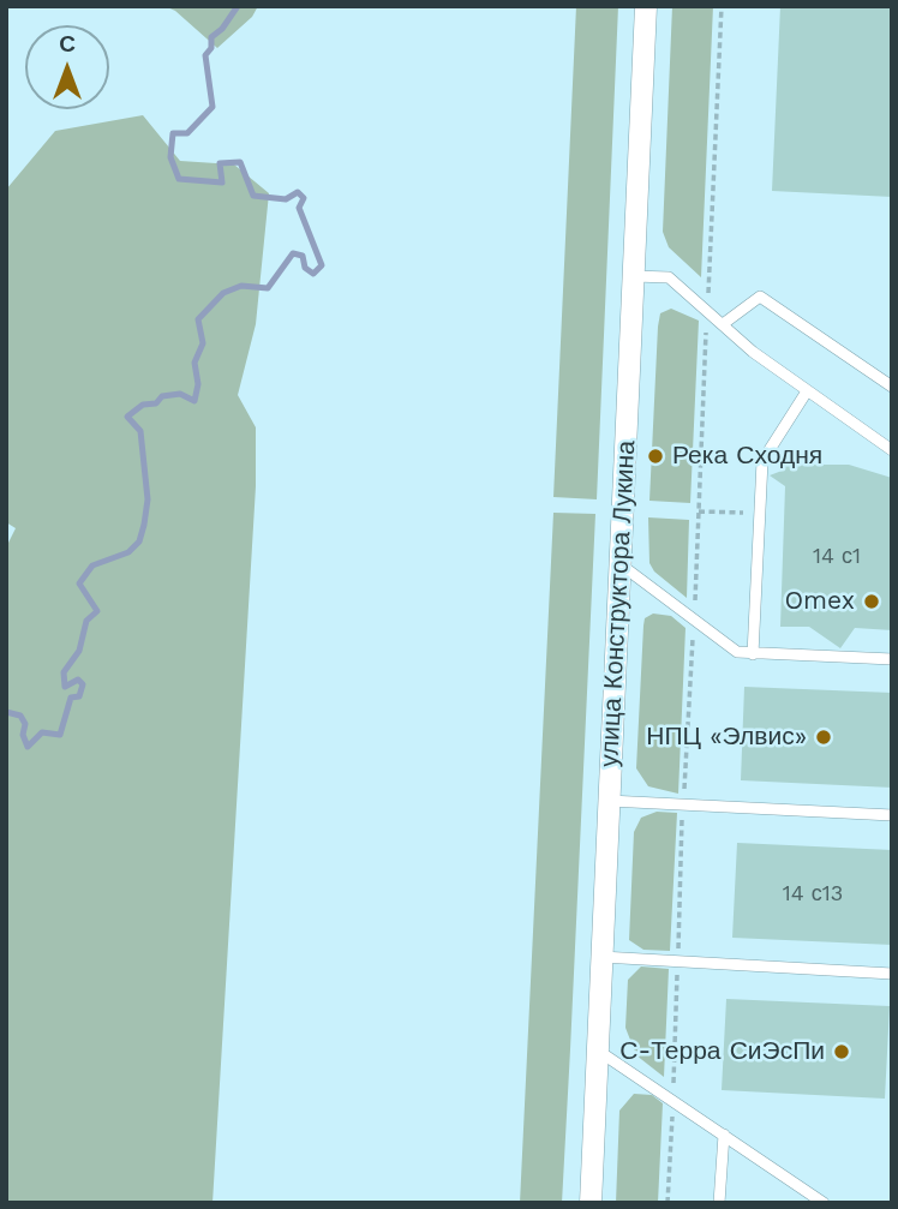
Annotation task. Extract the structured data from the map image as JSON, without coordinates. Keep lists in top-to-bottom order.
{
  "streets": {
    "street": ["улица Конструктора Лукина"]
  },
  "places": [
    "Река Сходня",
    "Omex",
    "НПЦ «Элвис»",
    "С-Терра СиЭсПи"
  ],
  "house_numbers": ["14 с1", "14 с13"],
  "north": "top"
}
